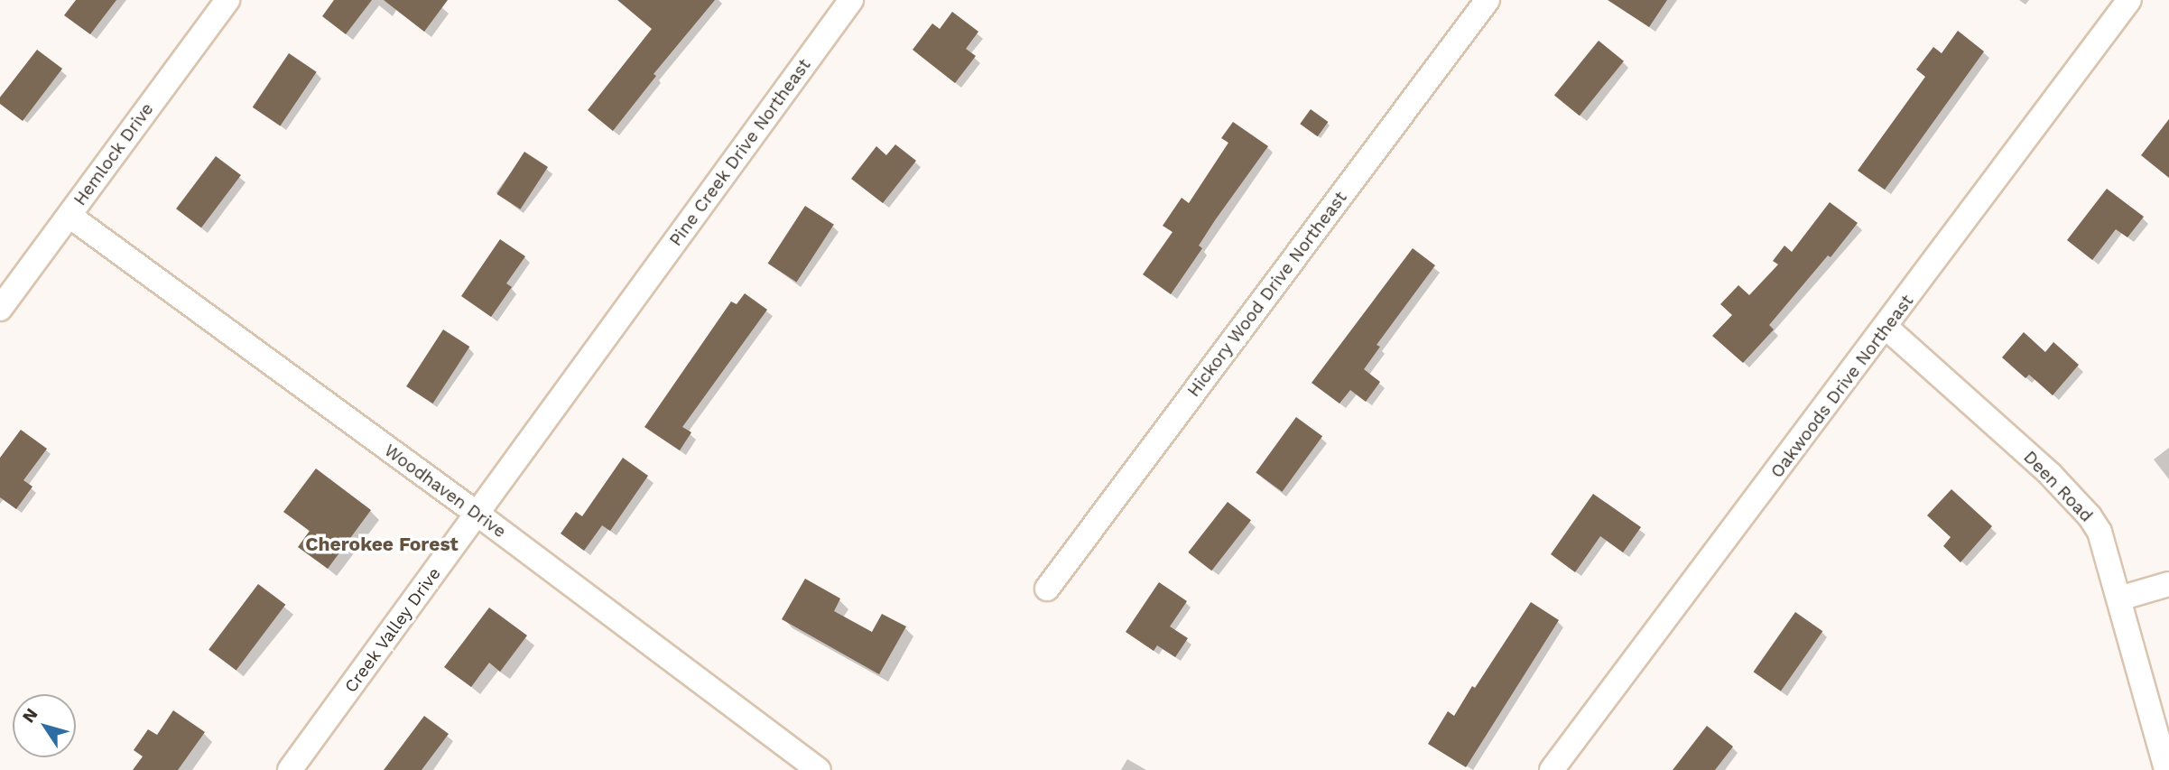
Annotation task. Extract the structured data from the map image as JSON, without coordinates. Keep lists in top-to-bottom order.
{
  "streets": {
    "street": [
      "Pine Creek Drive Northeast",
      "Hemlock Drive",
      "Hickory Wood Drive Northeast",
      "Oakwoods Drive Northeast",
      "Deen Road",
      "Woodhaven Drive",
      "Creek Valley Drive"
    ]
  },
  "crossings": [
    ["Pine Creek Drive Northeast", "Creek Valley Drive"],
    ["Hemlock Drive", "Woodhaven Drive"],
    ["Oakwoods Drive Northeast", "Deen Road"],
    ["Woodhaven Drive", "Creek Valley Drive"]
  ],
  "districts": ["Cherokee Forest"],
  "north": "top left"
}
